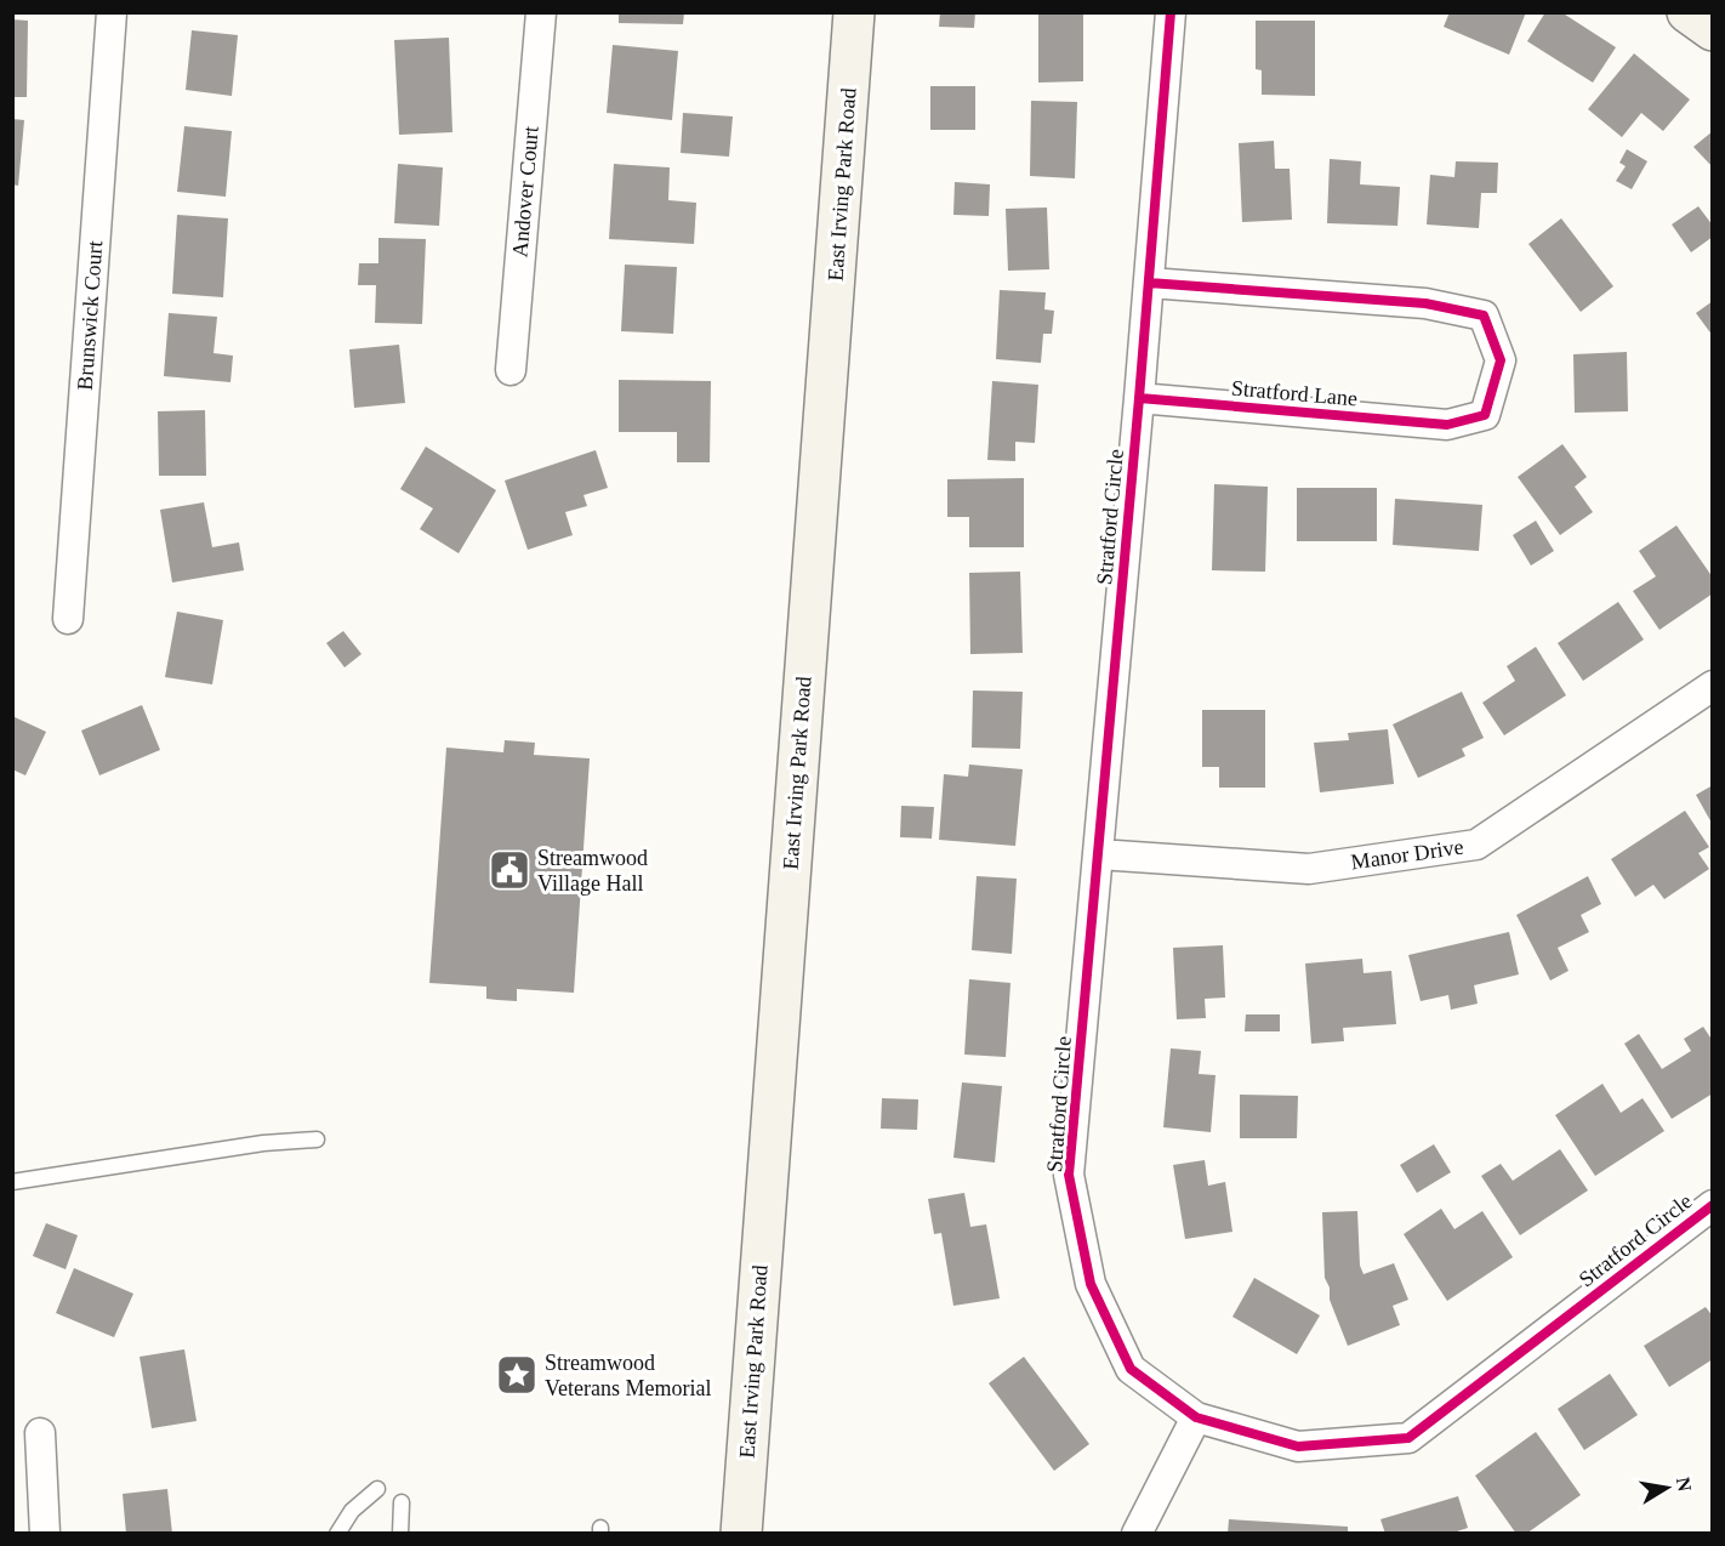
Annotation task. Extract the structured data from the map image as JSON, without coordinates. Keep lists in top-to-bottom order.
{
  "streets": {
    "main road": ["East Irving Park Road"],
    "street": [
      "Andover Court",
      "Brunswick Court",
      "Stratford Lane",
      "Stratford Circle",
      "Manor Drive"
    ]
  },
  "crossings": [
    ["Stratford Lane", "Stratford Circle"],
    ["Stratford Circle", "Manor Drive"]
  ],
  "places": {
    "public building": ["Streamwood Village Hall"],
    "place": ["Streamwood Veterans Memorial"]
  },
  "north": "right"
}
